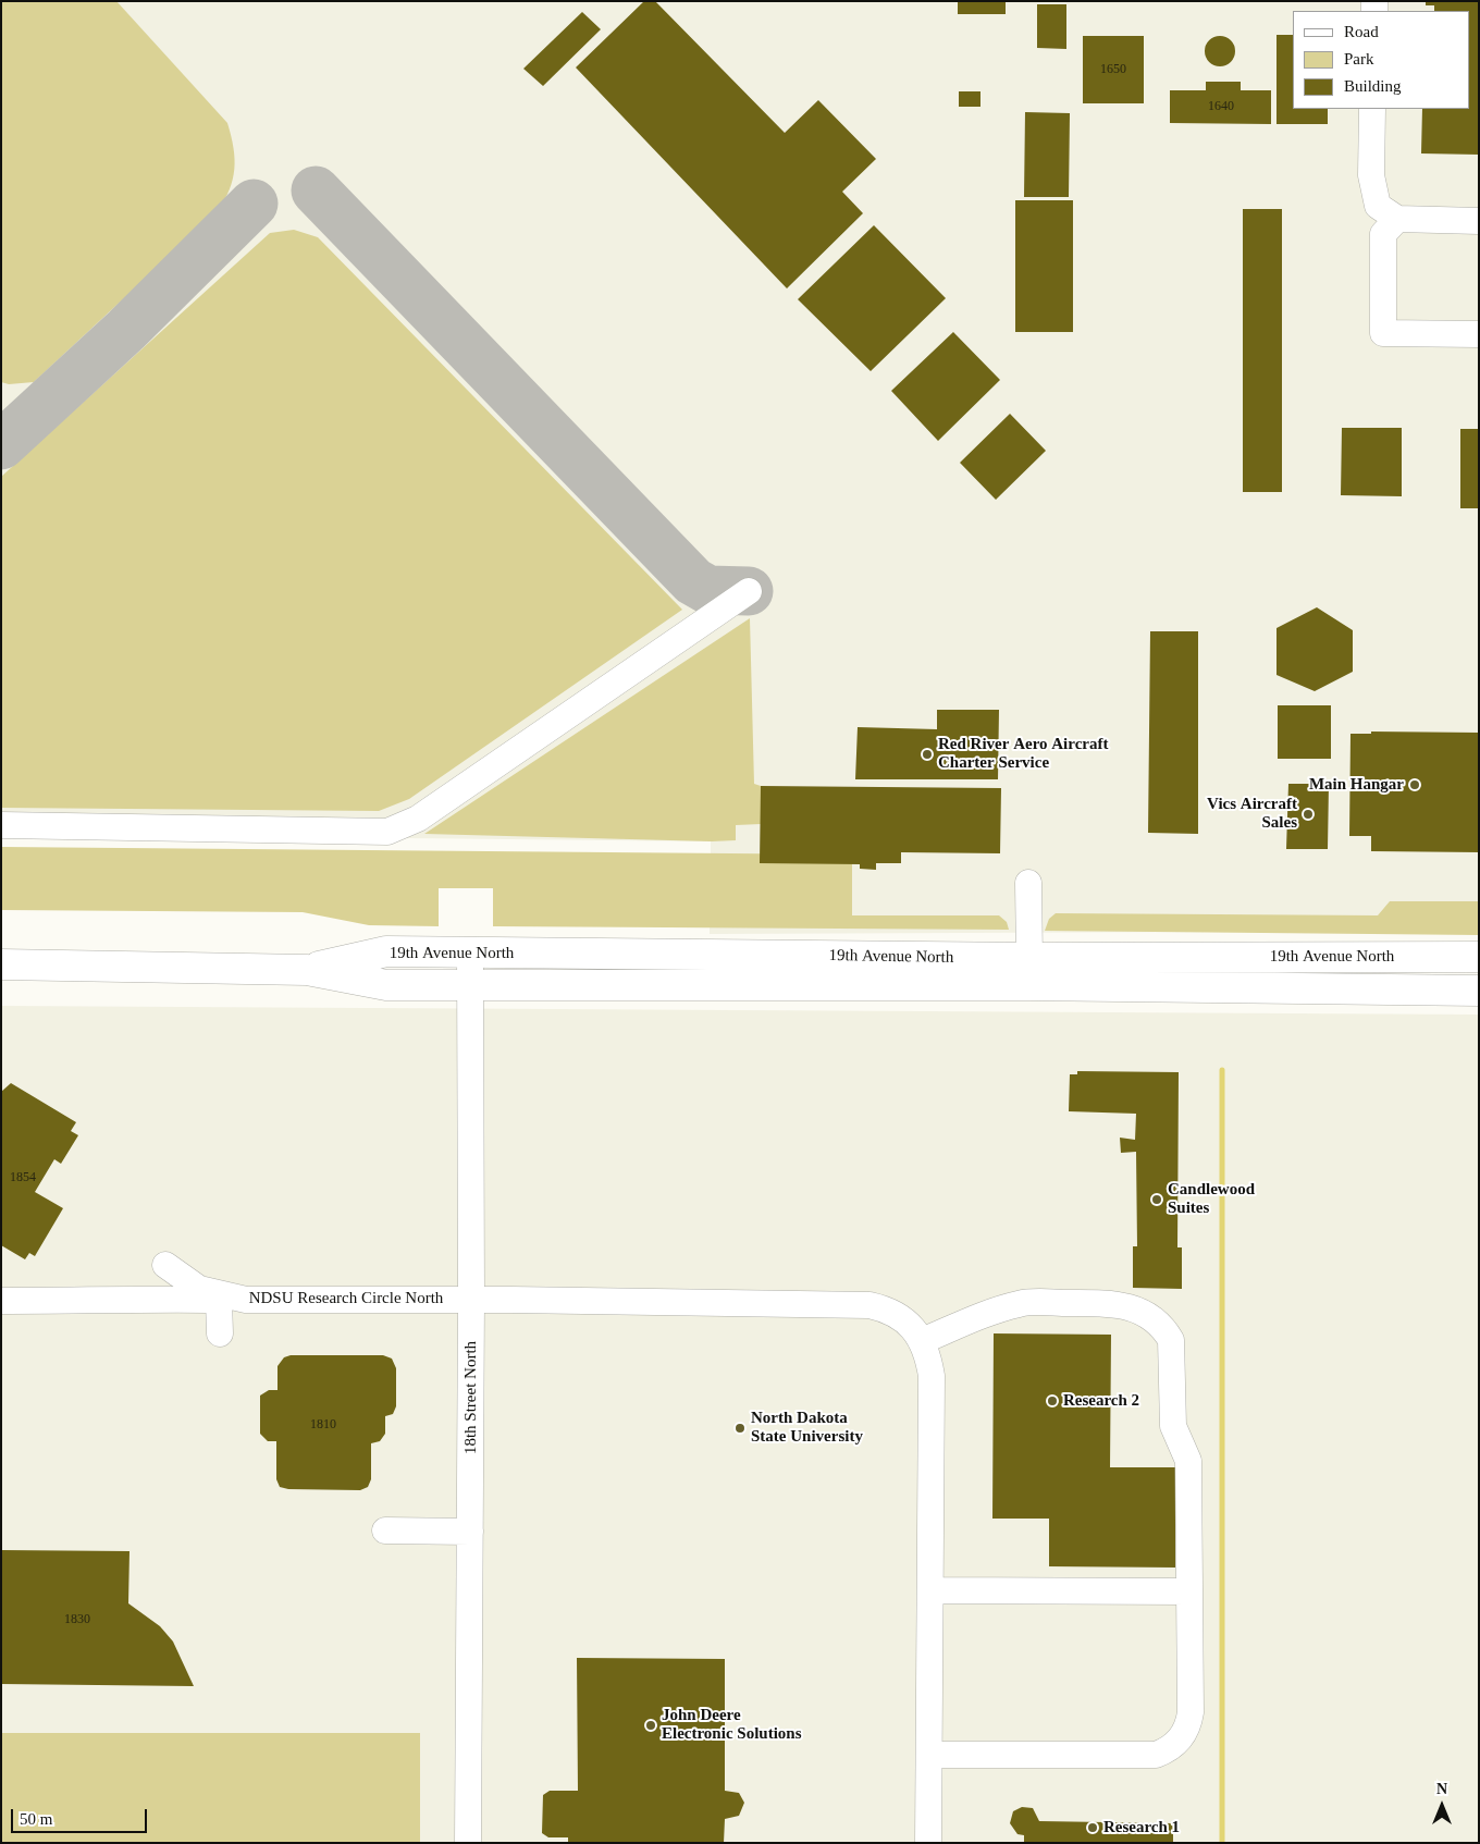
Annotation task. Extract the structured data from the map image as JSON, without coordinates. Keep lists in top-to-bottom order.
{
  "streets": {
    "main road": ["19th Avenue North"],
    "street": ["NDSU Research Circle North", "18th Street North"]
  },
  "crossings": [
    ["19th Avenue North", "18th Street North"],
    ["NDSU Research Circle North", "18th Street North"]
  ],
  "places": [
    "Red River Aero Aircraft Charter Service",
    "Main Hangar",
    "Vics Aircraft Sales",
    "Candlewood Suites",
    "Research 2",
    "North Dakota State University",
    "John Deere Electronic Solutions",
    "Research 1"
  ],
  "house_numbers": [
    "1650",
    "1640",
    "1854",
    "1810",
    "1830"
  ],
  "legend": ["Road", "Park", "Building"],
  "scale_bar": "50 m",
  "north": "top"
}
